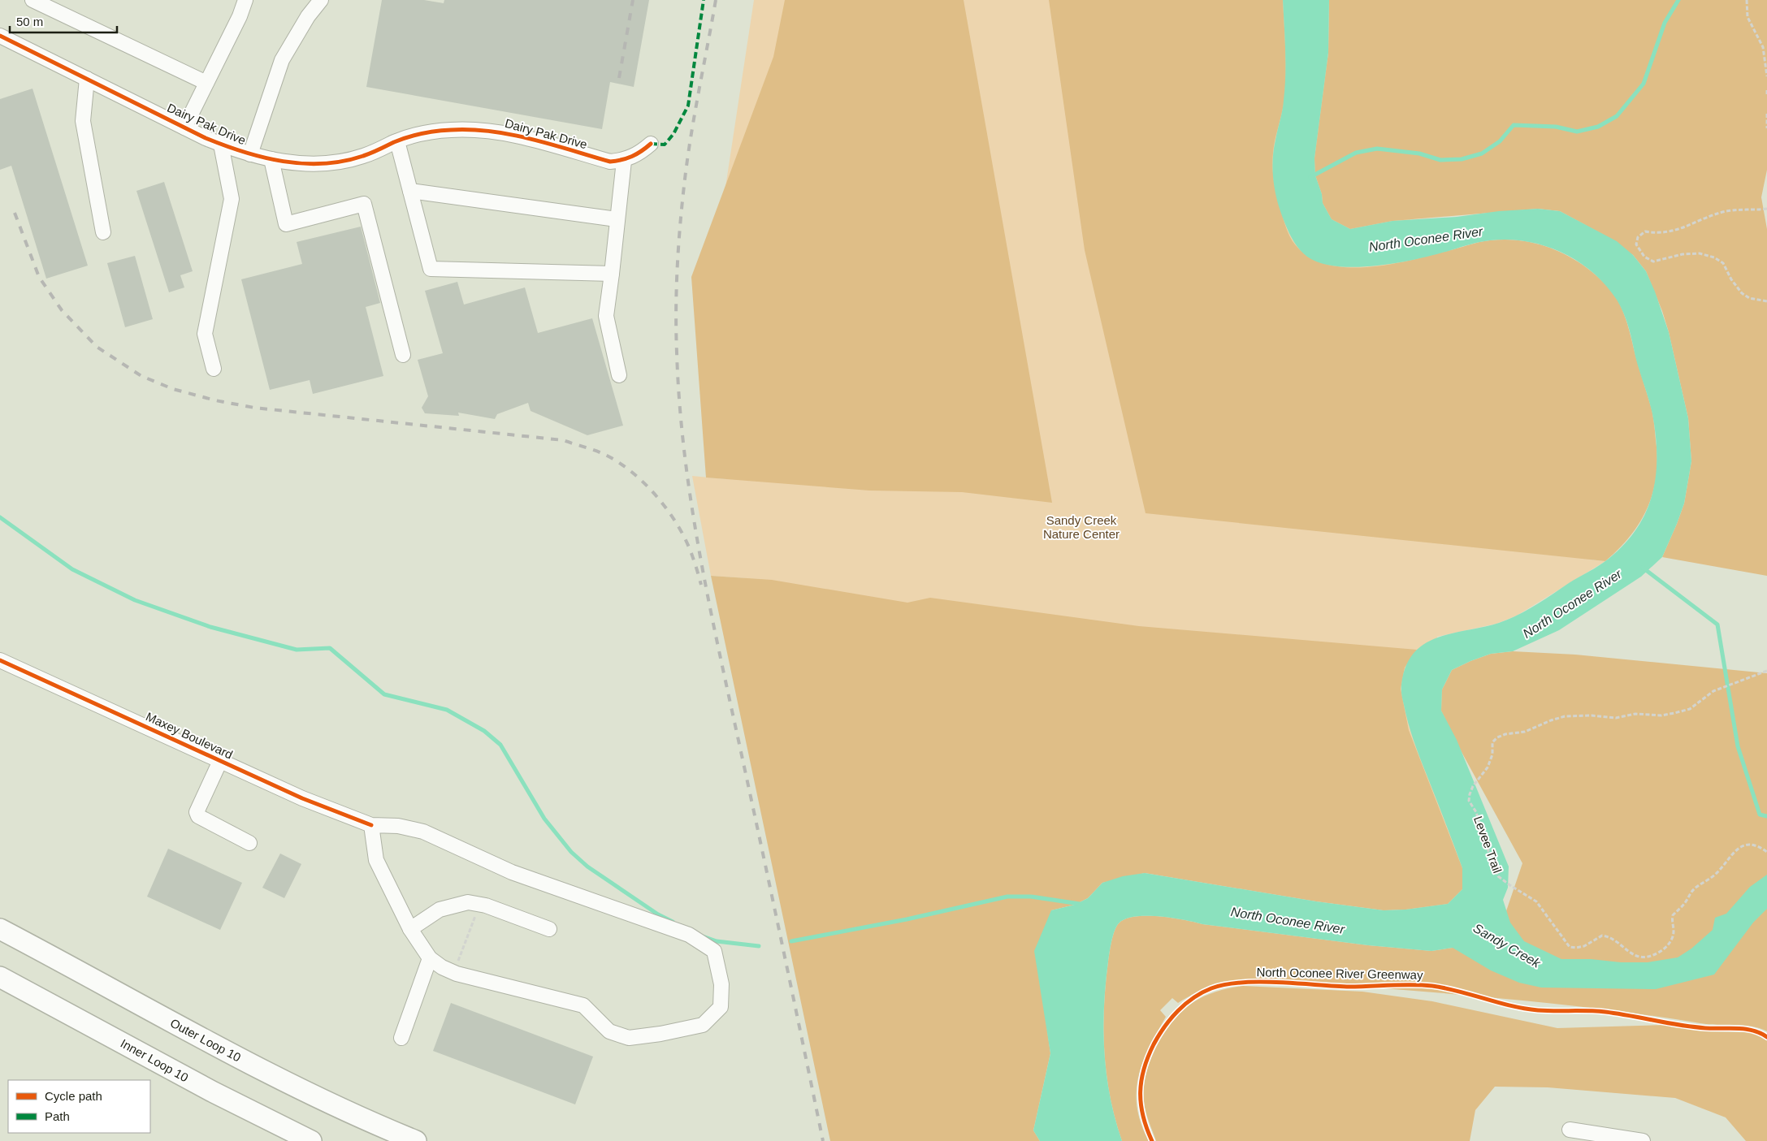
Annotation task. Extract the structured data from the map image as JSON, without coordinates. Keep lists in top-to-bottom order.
{
  "streets": {
    "highway": ["Outer Loop 10", "Inner Loop 10"],
    "street": ["Dairy Pak Drive", "Maxey Boulevard"],
    "path": ["Levee Trail"],
    "cycle path": ["North Oconee River Greenway"]
  },
  "water": ["North Oconee River", "Sandy Creek"],
  "parks": ["Sandy Creek Nature Center"],
  "legend": ["Cycle path", "Path"],
  "scale_bar": "50 m"
}
